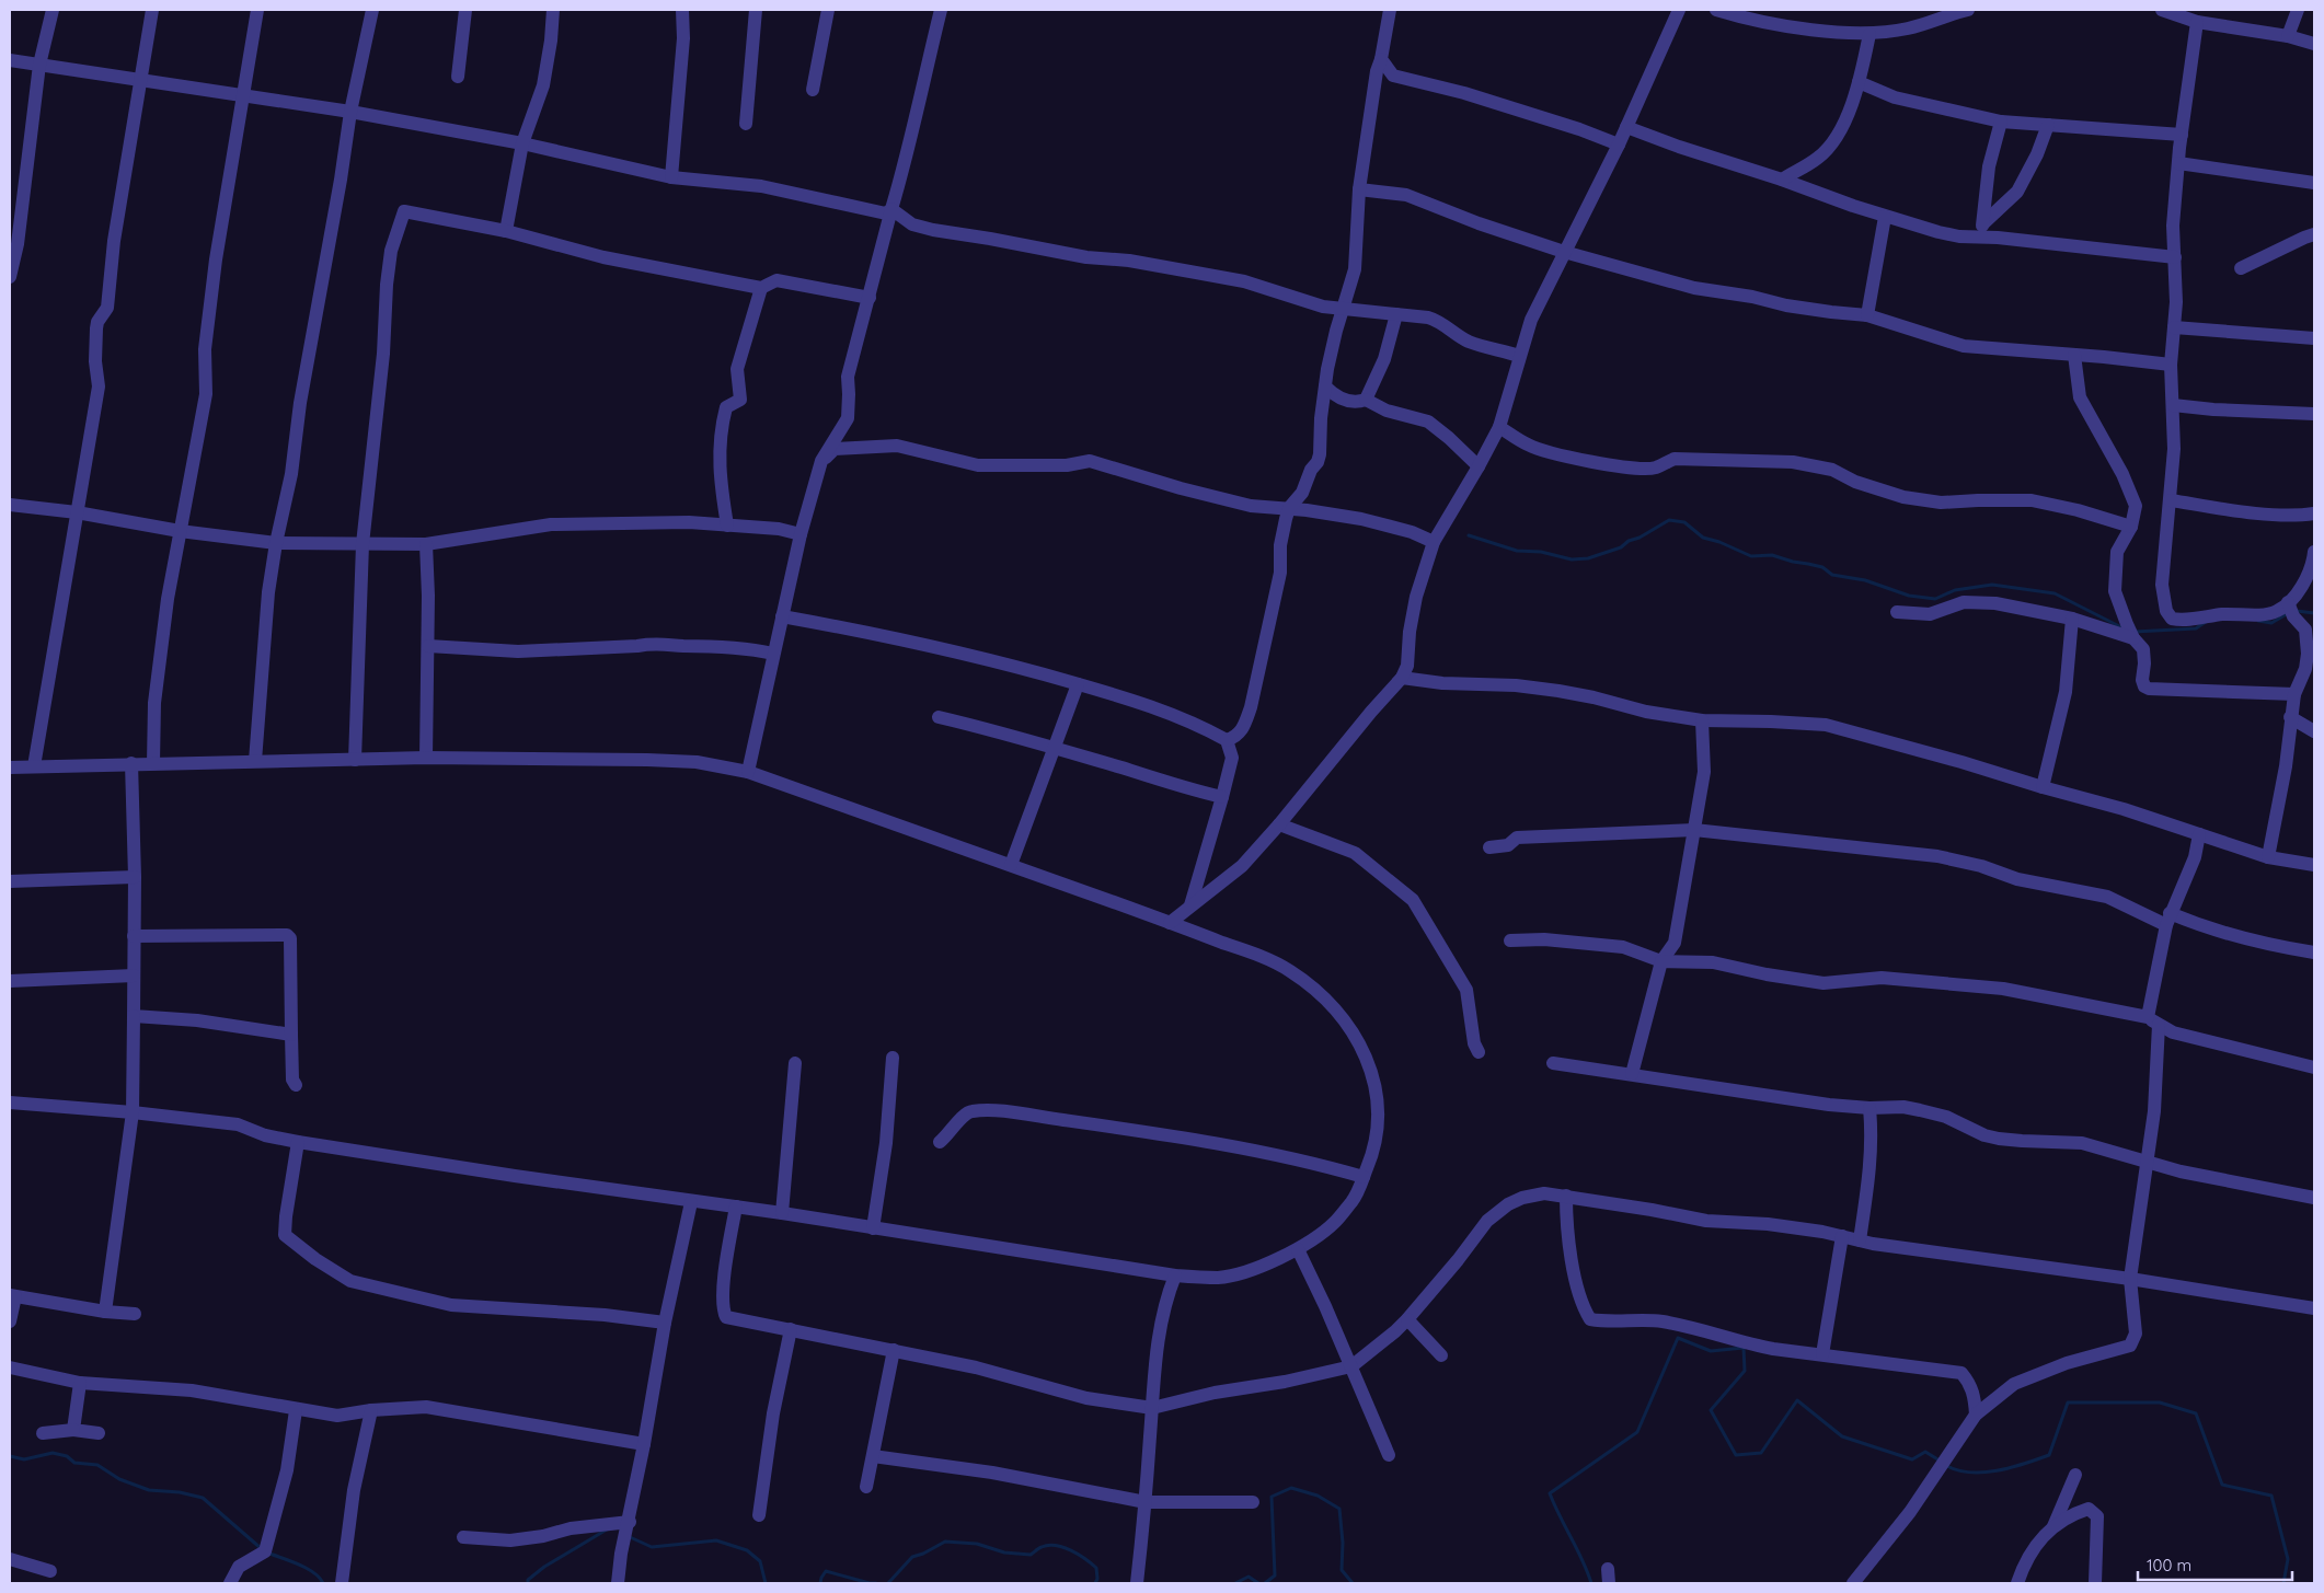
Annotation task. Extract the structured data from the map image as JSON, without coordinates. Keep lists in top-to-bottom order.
{
  "scale_bar": "100 m"
}
